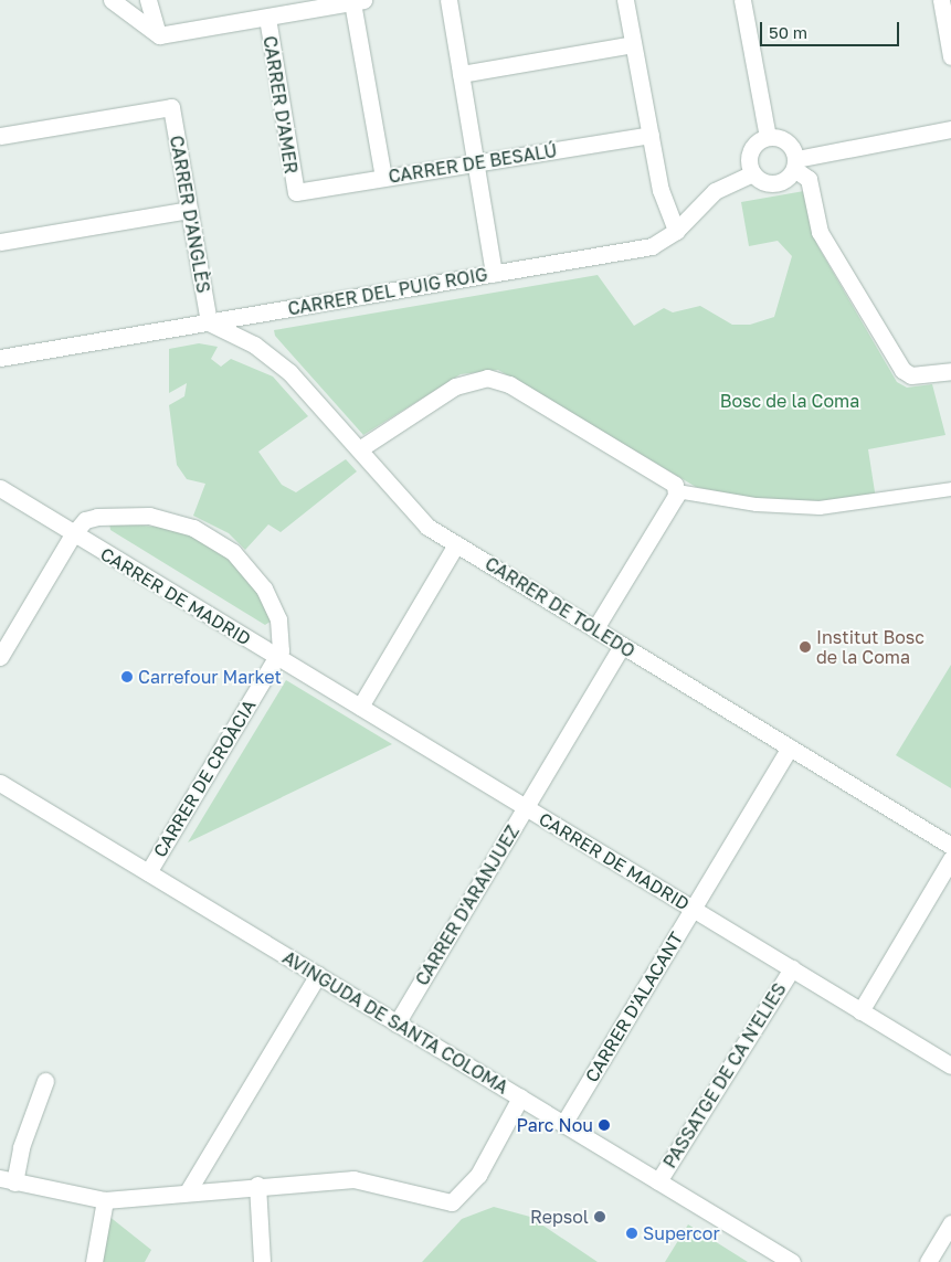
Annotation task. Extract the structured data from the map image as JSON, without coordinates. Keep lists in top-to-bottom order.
{
  "streets": {
    "street": [
      "CARRER D'AMER",
      "CARRER DE BESALÚ",
      "CARRER D'ANGLÈS",
      "CARRER DEL PUIG ROIG",
      "CARRER DE MADRID",
      "CARRER DE TOLEDO",
      "CARRER DE CROÀCIA",
      "CARRER D'ARANJUEZ",
      "CARRER D'ALACANT",
      "AVINGUDA DE SANTA COLOMA",
      "PASSATGE DE CA N'ELIES"
    ]
  },
  "crossings": [
    ["CARRER D'AMER", "CARRER DE BESALÚ"],
    ["CARRER D'ANGLÈS", "CARRER DEL PUIG ROIG"],
    ["CARRER D'ANGLÈS", "CARRER DE TOLEDO"],
    ["CARRER DEL PUIG ROIG", "CARRER DE TOLEDO"],
    ["CARRER DE MADRID", "CARRER DE CROÀCIA"],
    ["CARRER DE MADRID", "CARRER D'ARANJUEZ"],
    ["CARRER DE MADRID", "CARRER D'ALACANT"],
    ["CARRER DE MADRID", "PASSATGE DE CA N'ELIES"],
    ["CARRER DE TOLEDO", "CARRER D'ARANJUEZ"],
    ["CARRER DE TOLEDO", "CARRER D'ALACANT"],
    ["CARRER DE CROÀCIA", "AVINGUDA DE SANTA COLOMA"],
    ["CARRER D'ARANJUEZ", "AVINGUDA DE SANTA COLOMA"],
    ["CARRER D'ALACANT", "AVINGUDA DE SANTA COLOMA"],
    ["AVINGUDA DE SANTA COLOMA", "PASSATGE DE CA N'ELIES"]
  ],
  "parks": ["Bosc de la Coma"],
  "places": [
    "Institut Bosc de la Coma",
    "Carrefour Market",
    "Parc Nou",
    "Repsol",
    "Supercor"
  ],
  "scale_bar": "50 m"
}
